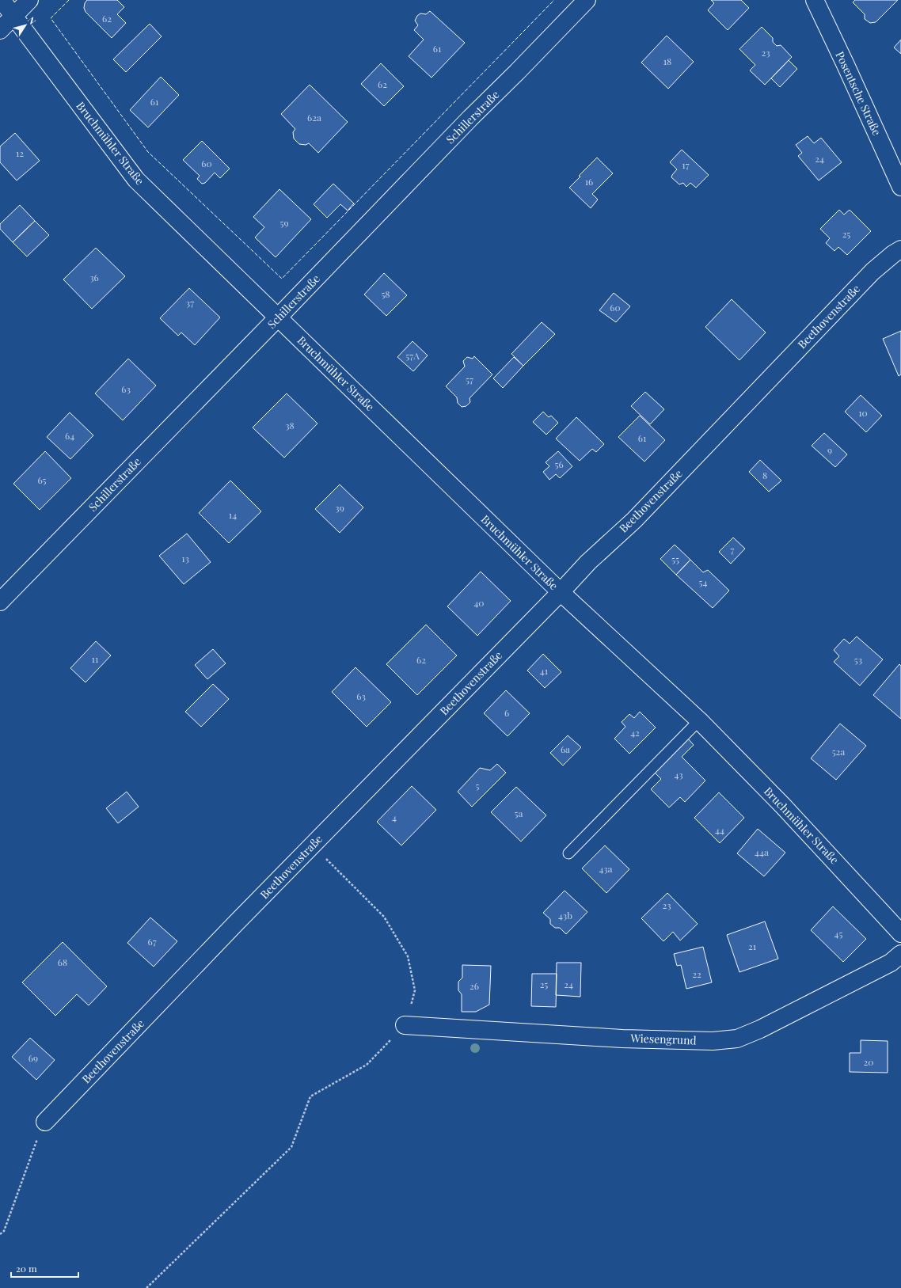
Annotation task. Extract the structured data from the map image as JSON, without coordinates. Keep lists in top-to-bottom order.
{
  "streets": {
    "street": [
      "Posentsche Straße",
      "Schillerstraße",
      "Bruchmühler Straße",
      "Beethovenstraße",
      "Wiesengrund"
    ]
  },
  "crossings": [
    ["Schillerstraße", "Bruchmühler Straße"],
    ["Bruchmühler Straße", "Beethovenstraße"]
  ],
  "house_numbers": [
    "62",
    "61",
    "23",
    "18",
    "62",
    "61",
    "62a",
    "12",
    "24",
    "60",
    "17",
    "16",
    "59",
    "25",
    "36",
    "58",
    "37",
    "60",
    "57A",
    "57",
    "63",
    "10",
    "38",
    "64",
    "61",
    "9",
    "56",
    "8",
    "65",
    "39",
    "14",
    "7",
    "13",
    "55",
    "54",
    "40",
    "11",
    "62",
    "53",
    "41",
    "63",
    "6",
    "42",
    "6a",
    "52a",
    "43",
    "5",
    "5a",
    "4",
    "44",
    "44a",
    "43a",
    "23",
    "43b",
    "45",
    "67",
    "21",
    "68",
    "22",
    "25",
    "24",
    "26",
    "69",
    "20"
  ],
  "scale_bar": "20 m",
  "north": "top right"
}
